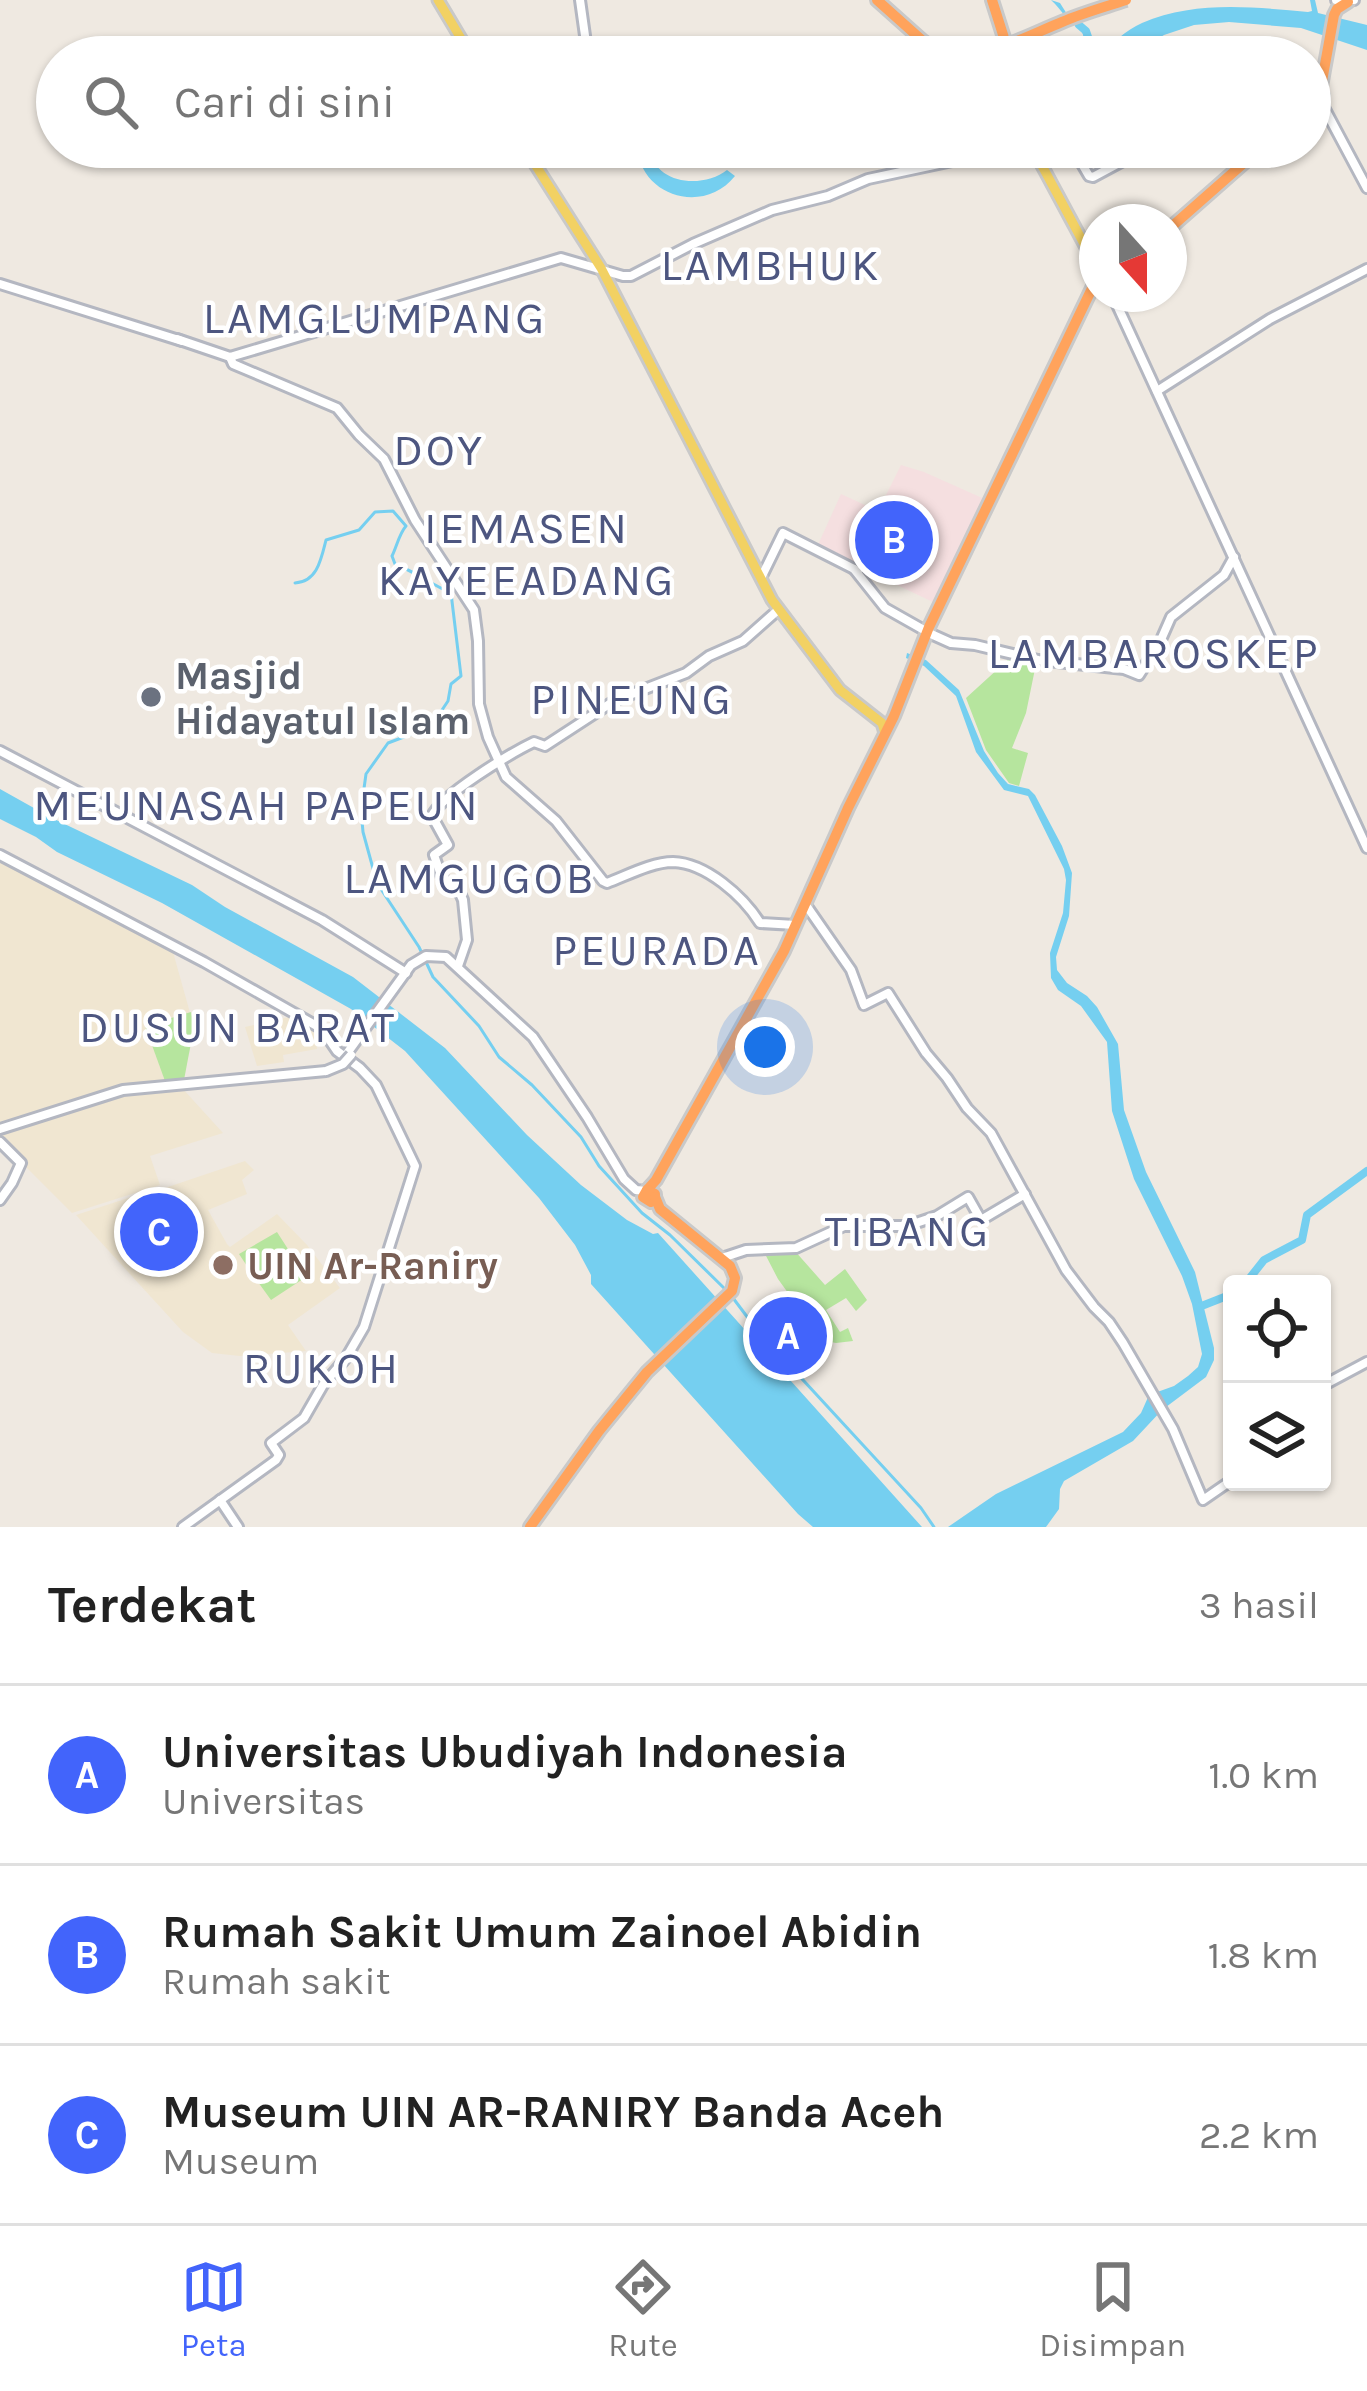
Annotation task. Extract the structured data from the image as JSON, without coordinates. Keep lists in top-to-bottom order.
{
  "districts": [
    "LAMBHUK",
    "LAMGLUMPANG",
    "DOY",
    "IEMASEN KAYEEADANG",
    "LAMBAROSKEP",
    "PINEUNG",
    "MEUNASAH PAPEUN",
    "LAMGUGOB",
    "PEURADA",
    "DUSUN BARAT",
    "TIBANG",
    "RUKOH"
  ],
  "places": ["Masjid Hidayatul Islam", "UIN Ar-Raniry"],
  "north": "bottom",
  "page": {
    "search": "Cari di sini",
    "pins": ["B", "C", "A"],
    "heading": ["Terdekat", "3 hasil"],
    "list": [
      {
        "mark": "A",
        "name": "Universitas Ubudiyah Indonesia",
        "note": "Universitas",
        "value": "1.0 km"
      },
      {
        "mark": "B",
        "name": "Rumah Sakit Umum Zainoel Abidin",
        "note": "Rumah sakit",
        "value": "1.8 km"
      },
      {
        "mark": "C",
        "name": "Museum UIN AR-RANIRY Banda Aceh",
        "note": "Museum",
        "value": "2.2 km"
      }
    ],
    "nav": ["Peta", "Rute", "Disimpan"]
  }
}
